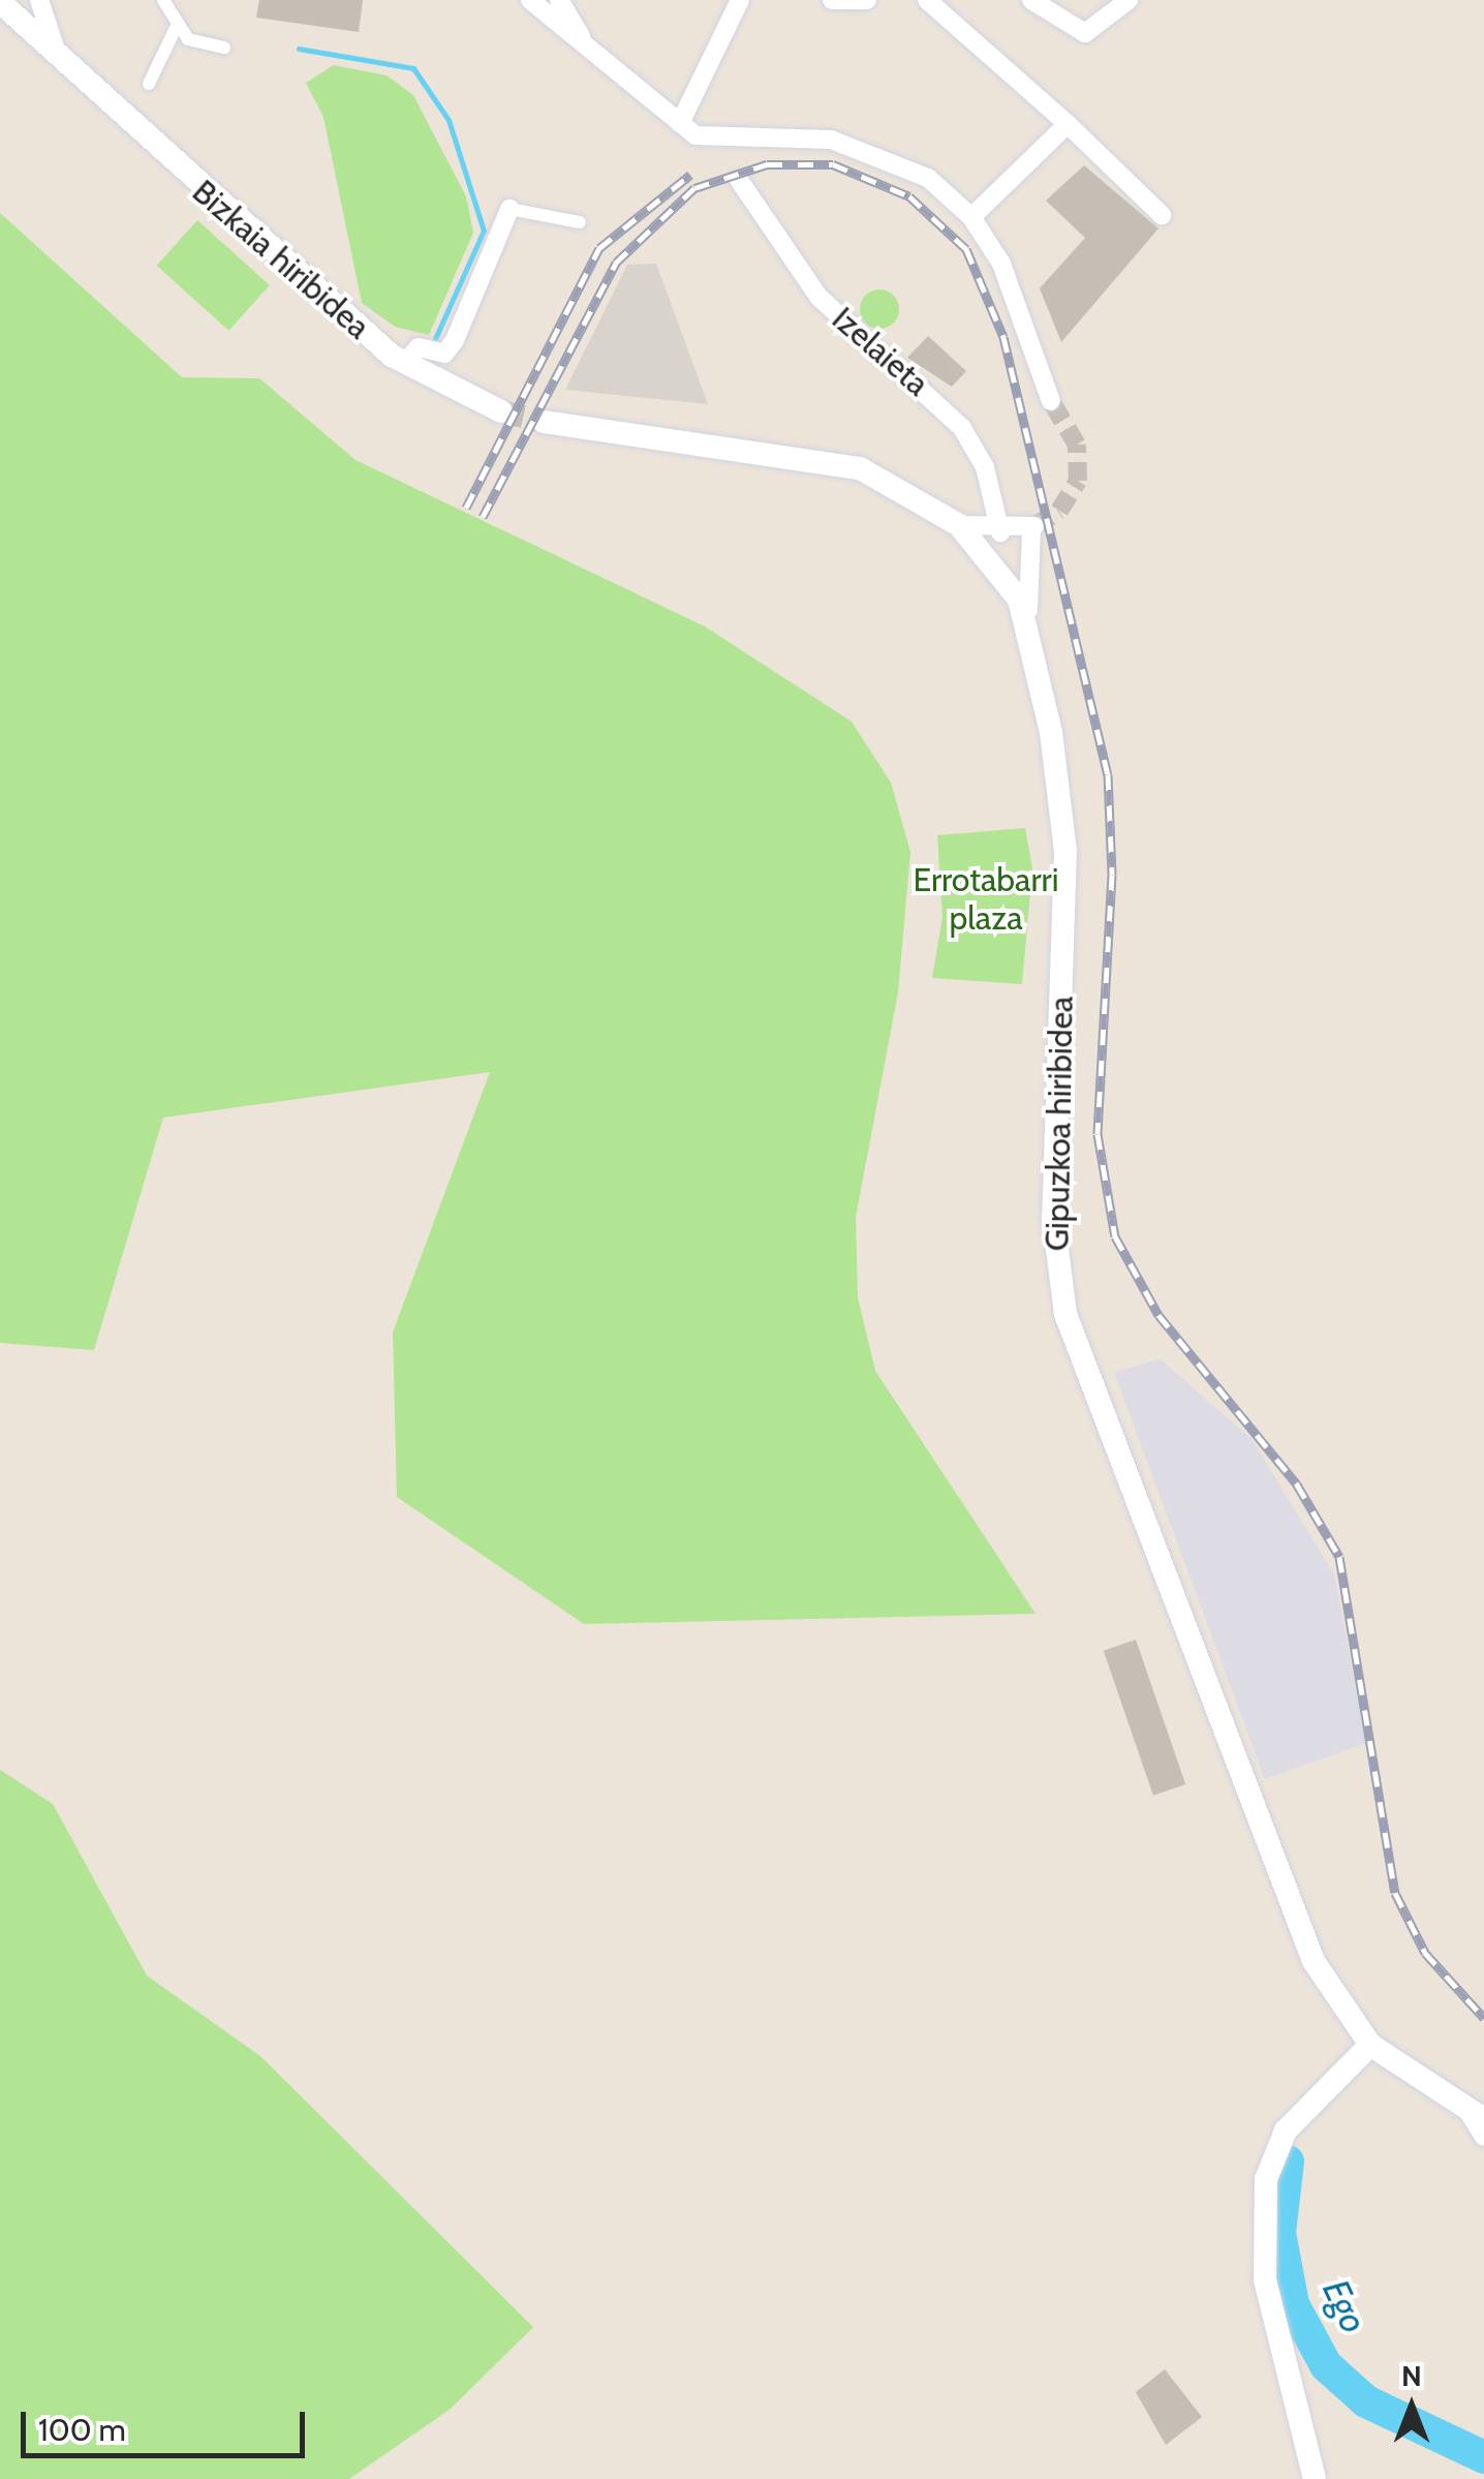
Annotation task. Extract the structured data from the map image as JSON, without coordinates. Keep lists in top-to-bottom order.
{
  "streets": {
    "street": ["Bizkaia hiribidea", "Izelaieta", "Gipuzkoa hiribidea"]
  },
  "water": ["Ego"],
  "parks": ["Errotabarri plaza"],
  "scale_bar": "100 m",
  "north": "top"
}
